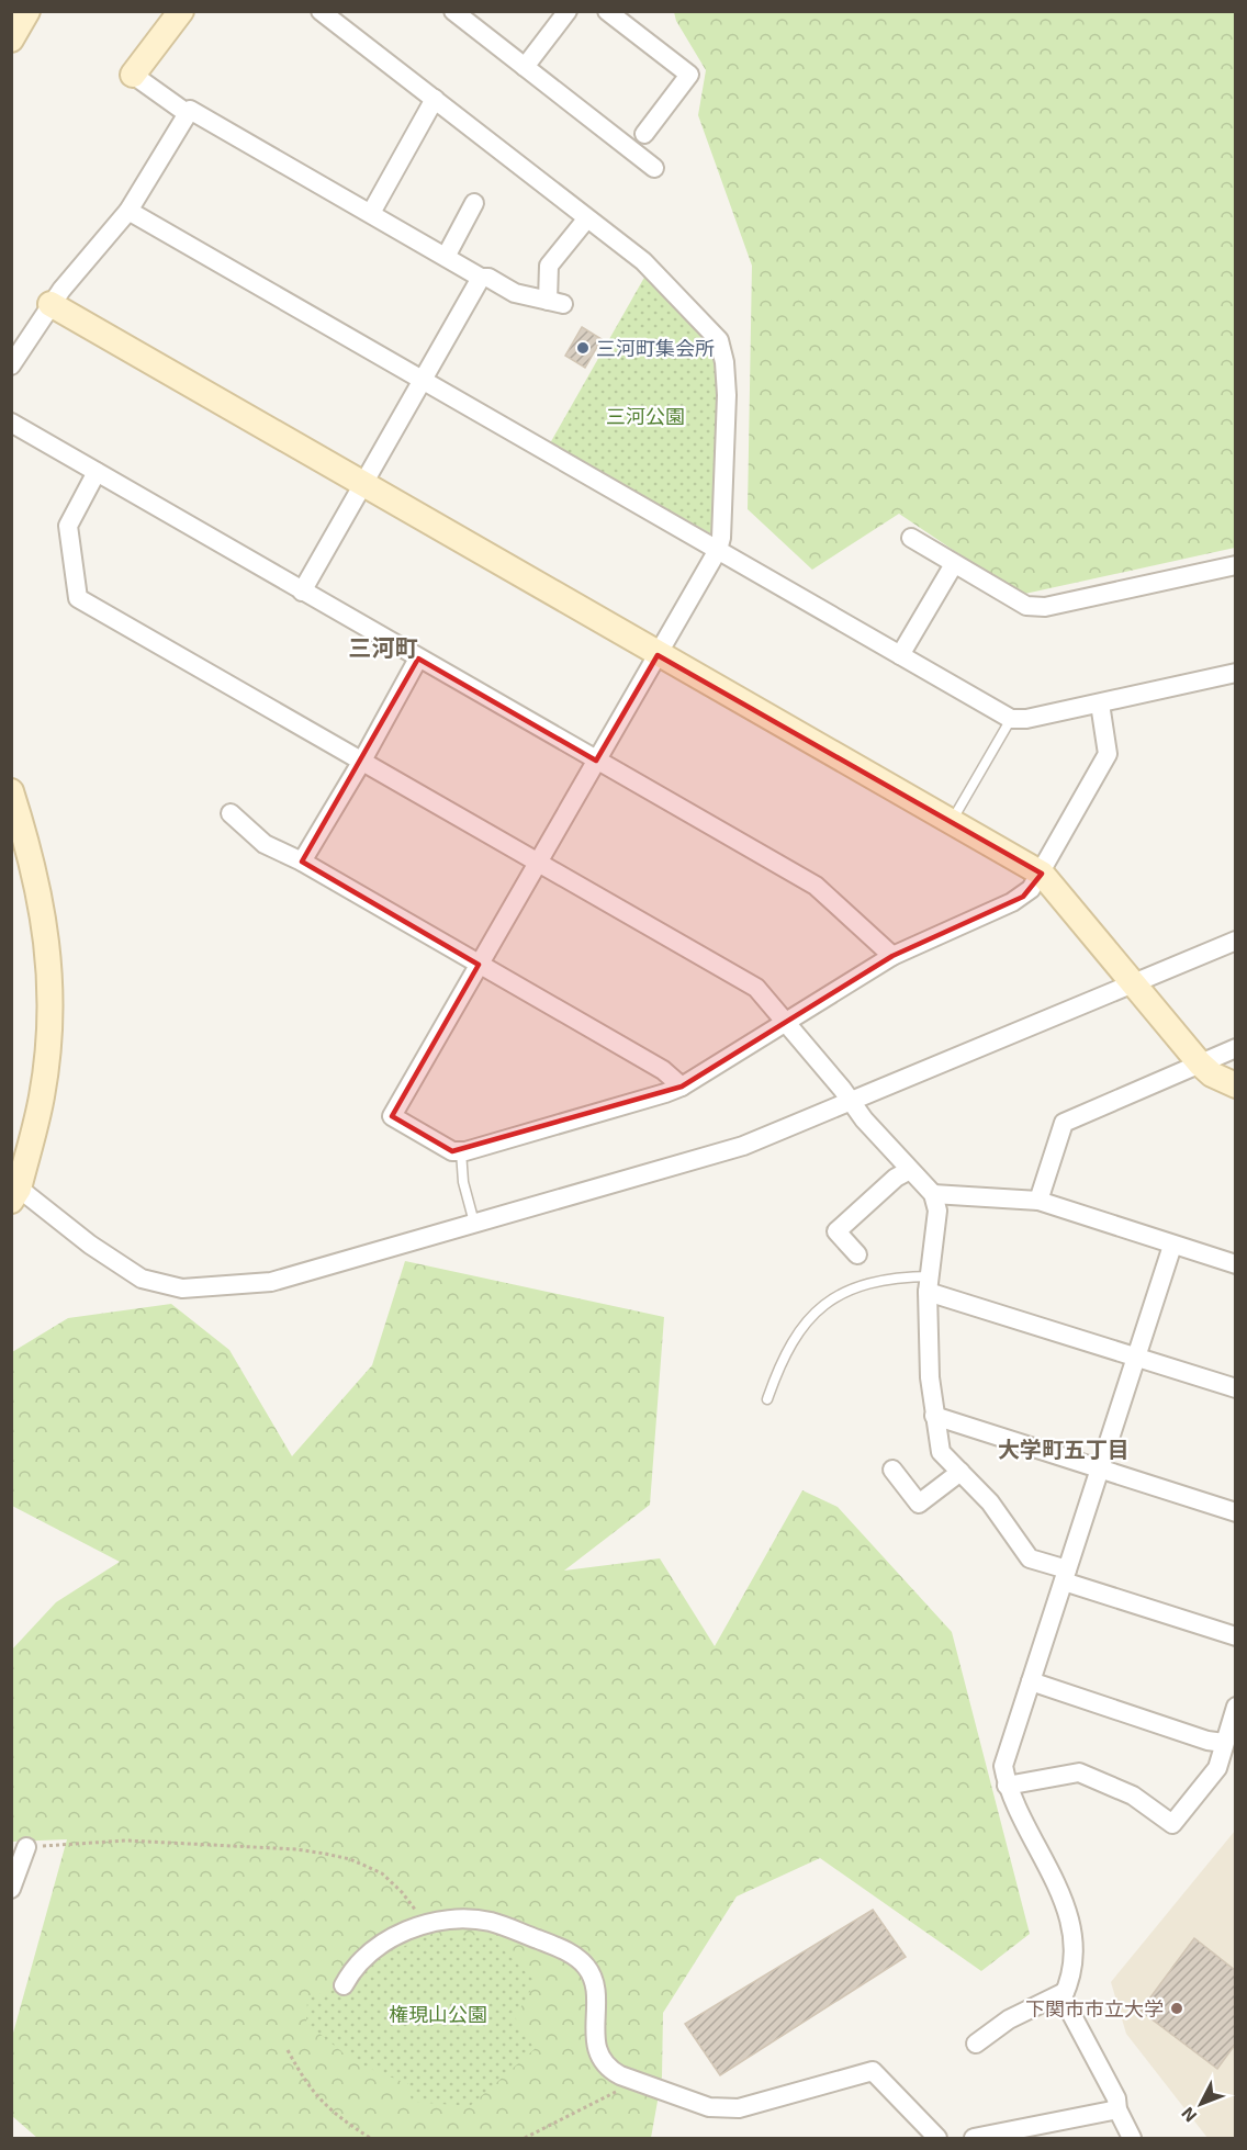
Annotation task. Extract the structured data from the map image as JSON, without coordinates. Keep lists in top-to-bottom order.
{
  "districts": ["三河町", "大学町五丁目"],
  "parks": ["三河公園", "権現山公園"],
  "places": ["三河町集会所", "下関市市立大学"],
  "north": "bottom left"
}
